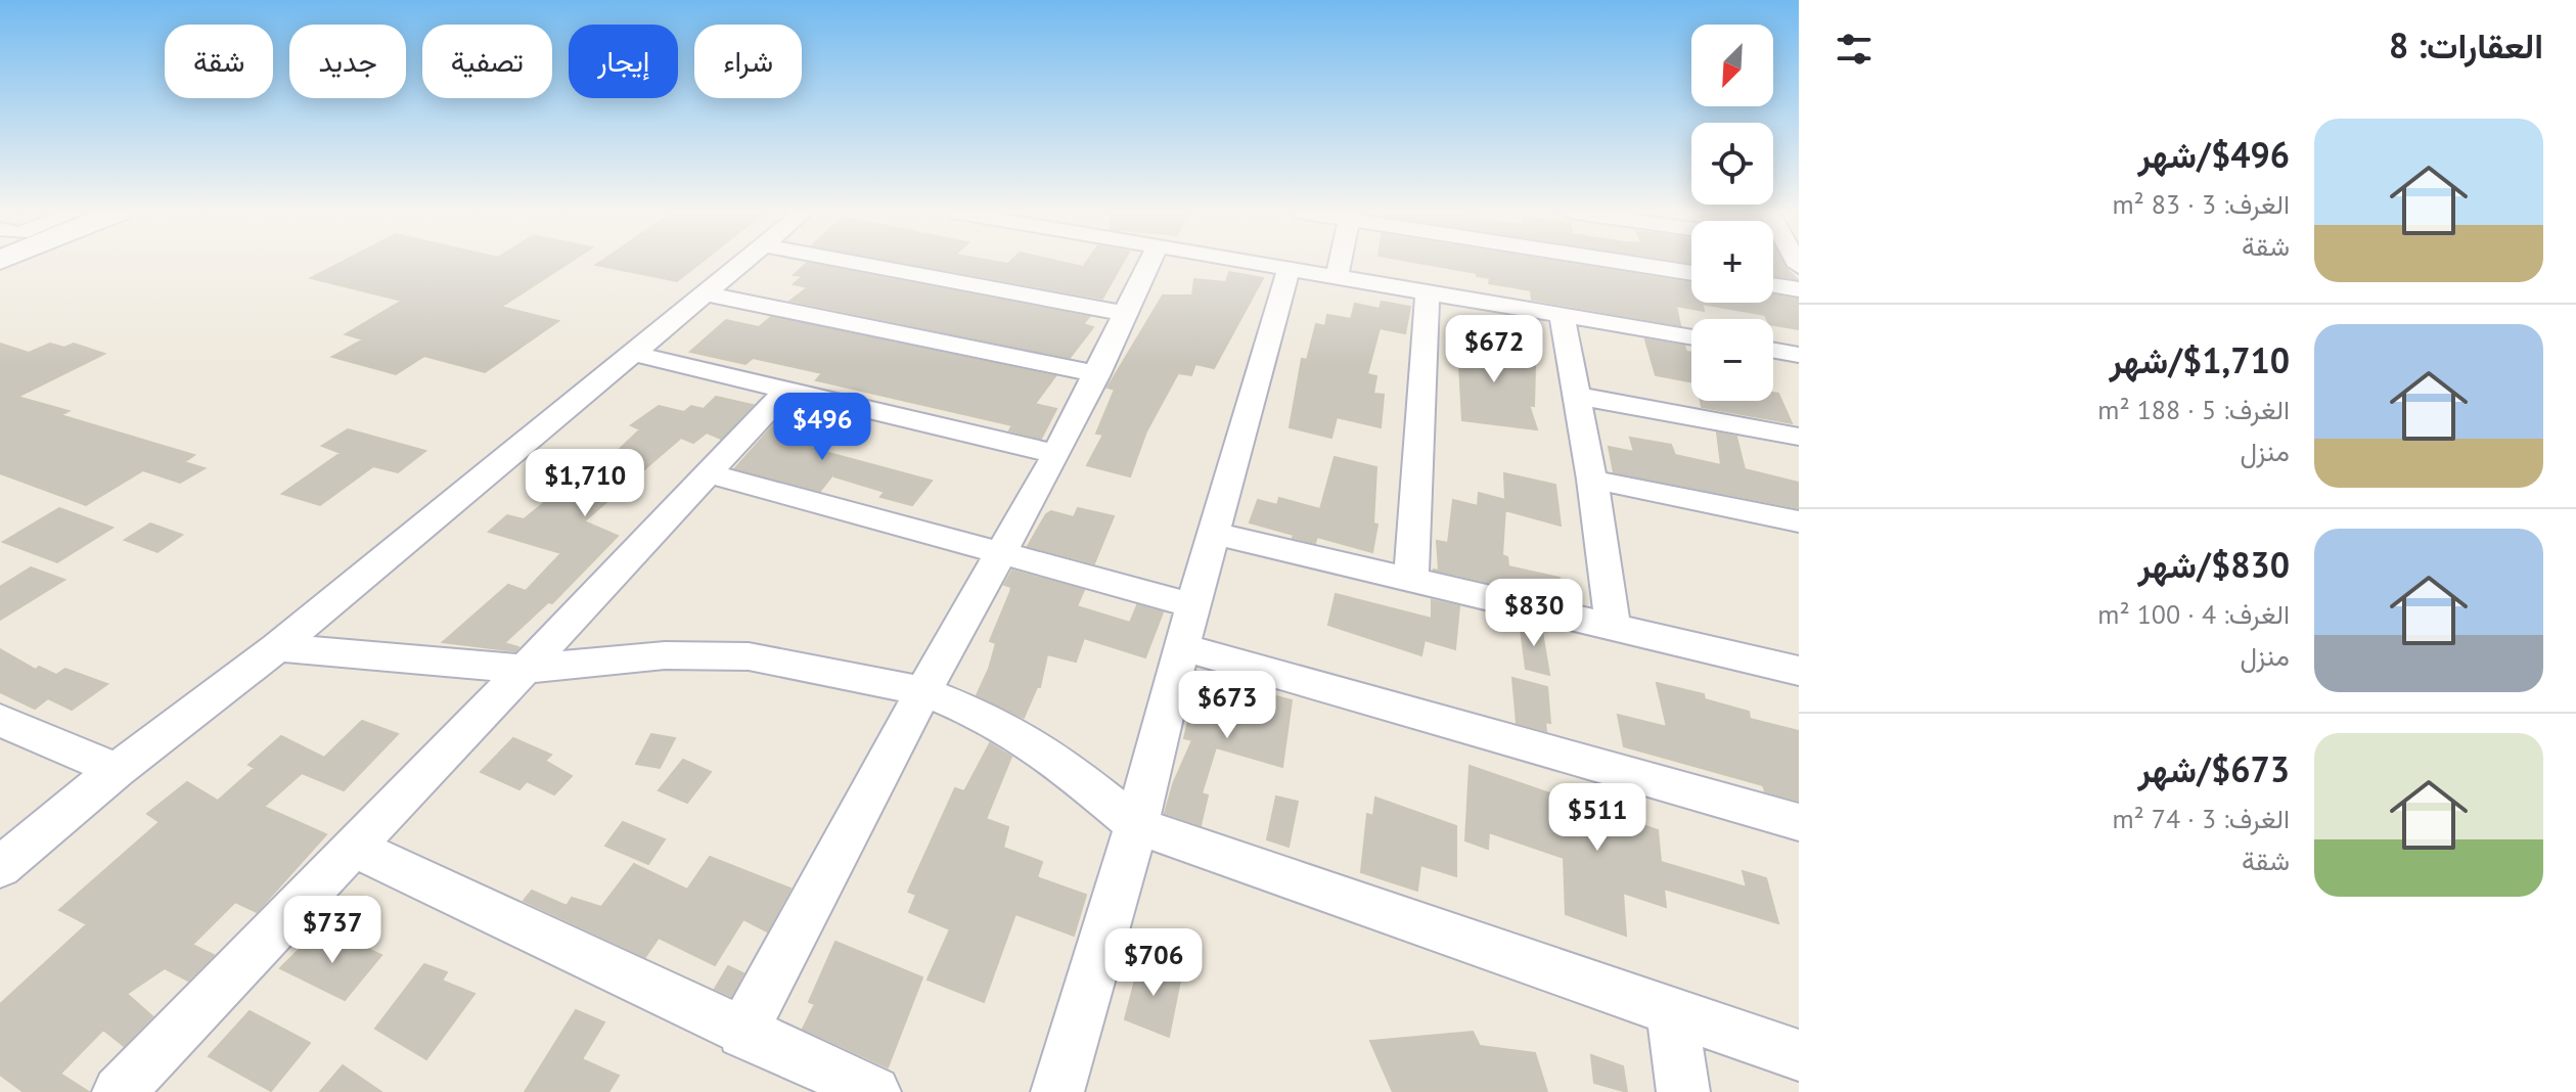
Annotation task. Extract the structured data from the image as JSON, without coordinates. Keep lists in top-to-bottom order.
{
  "north": "bottom left",
  "page": {
    "heading": "العقارات: 8",
    "map_buttons": ["+", "−"],
    "chip": [
      "شراء",
      "إيجار",
      "تصفية",
      "جديد",
      "شقة"
    ],
    "list": [
      {
        "name": "$496/شهر",
        "note": "الغرف: 3 · 83 m² · شقة"
      },
      {
        "name": "$1,710/شهر",
        "note": "الغرف: 5 · 188 m² · منزل"
      },
      {
        "name": "$830/شهر",
        "note": "الغرف: 4 · 100 m² · منزل"
      },
      {
        "name": "$673/شهر",
        "note": "الغرف: 3 · 74 m² · شقة"
      }
    ],
    "price": [
      "$672",
      "$496",
      "$1,710",
      "$830",
      "$673",
      "$511",
      "$737",
      "$706"
    ]
  }
}
